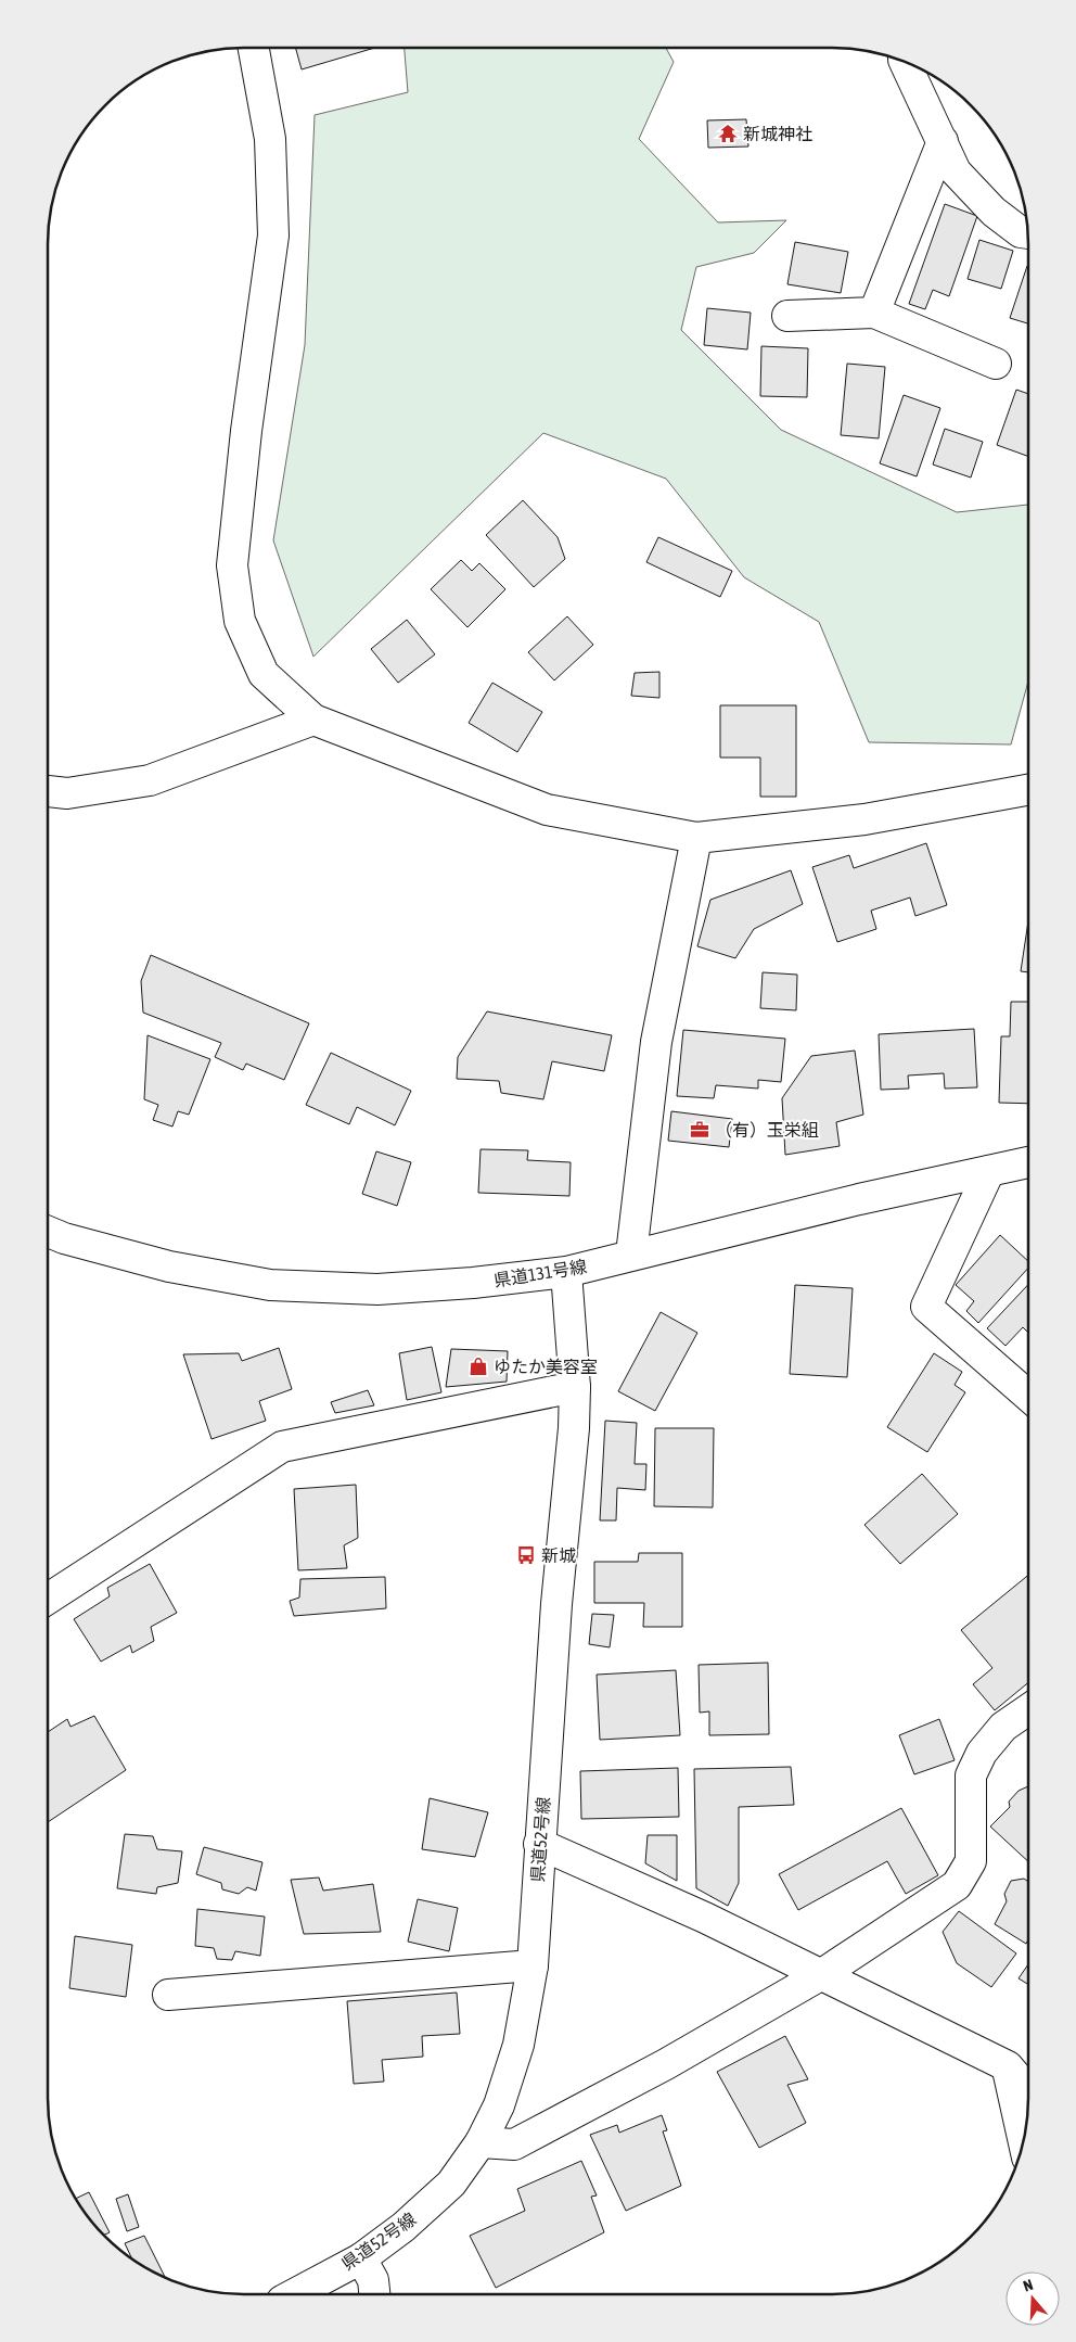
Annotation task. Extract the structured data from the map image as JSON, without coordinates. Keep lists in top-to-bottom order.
{
  "streets": {
    "street": ["県道131号線", "県道52号線"]
  },
  "crossings": [
    ["県道131号線", "県道52号線"]
  ],
  "places": {
    "temple": ["新城神社"],
    "office": ["（有）玉栄組"],
    "shop": ["ゆたか美容室"],
    "bus stop": ["新城"]
  },
  "north": "top"
}
